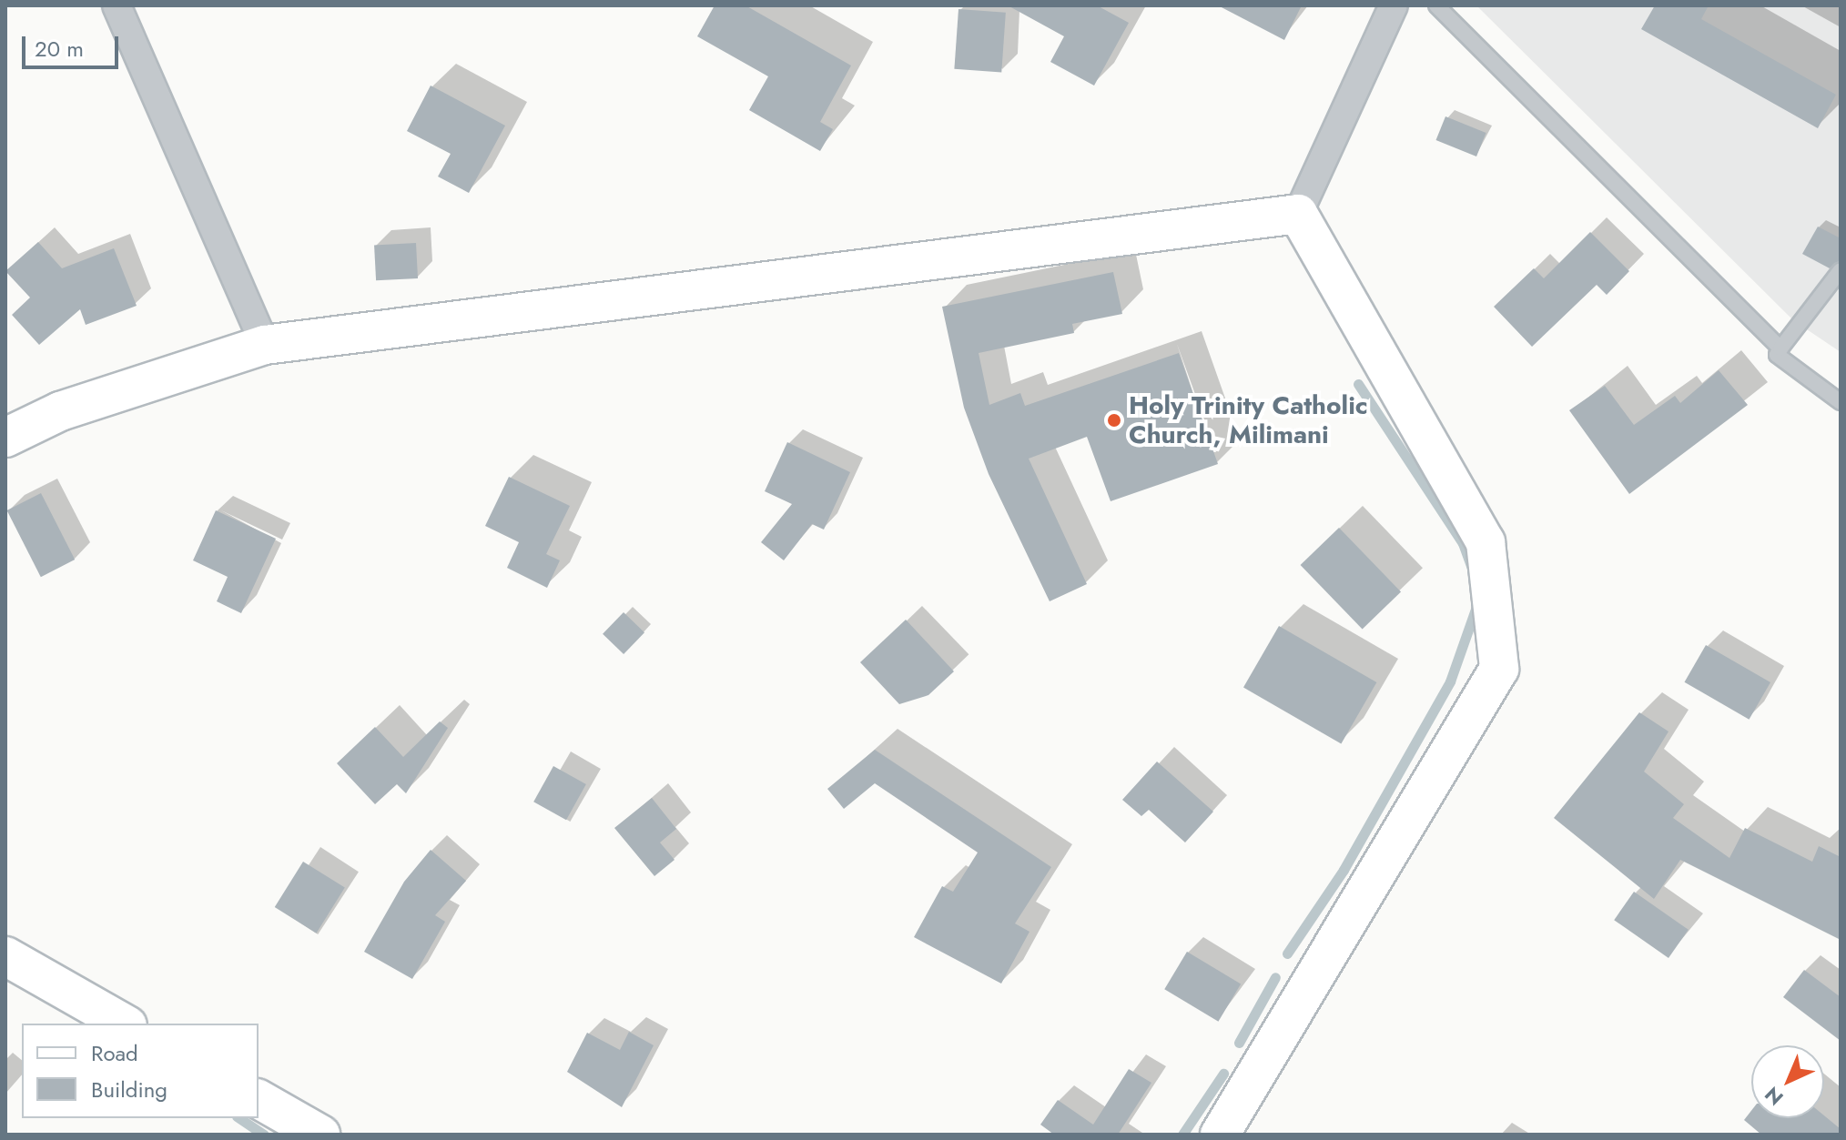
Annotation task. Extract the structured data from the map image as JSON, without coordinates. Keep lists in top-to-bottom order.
{
  "places": ["Holy Trinity Catholic Church, Milimani"],
  "legend": ["Road", "Building"],
  "scale_bar": "20 m",
  "north": "bottom left"
}
